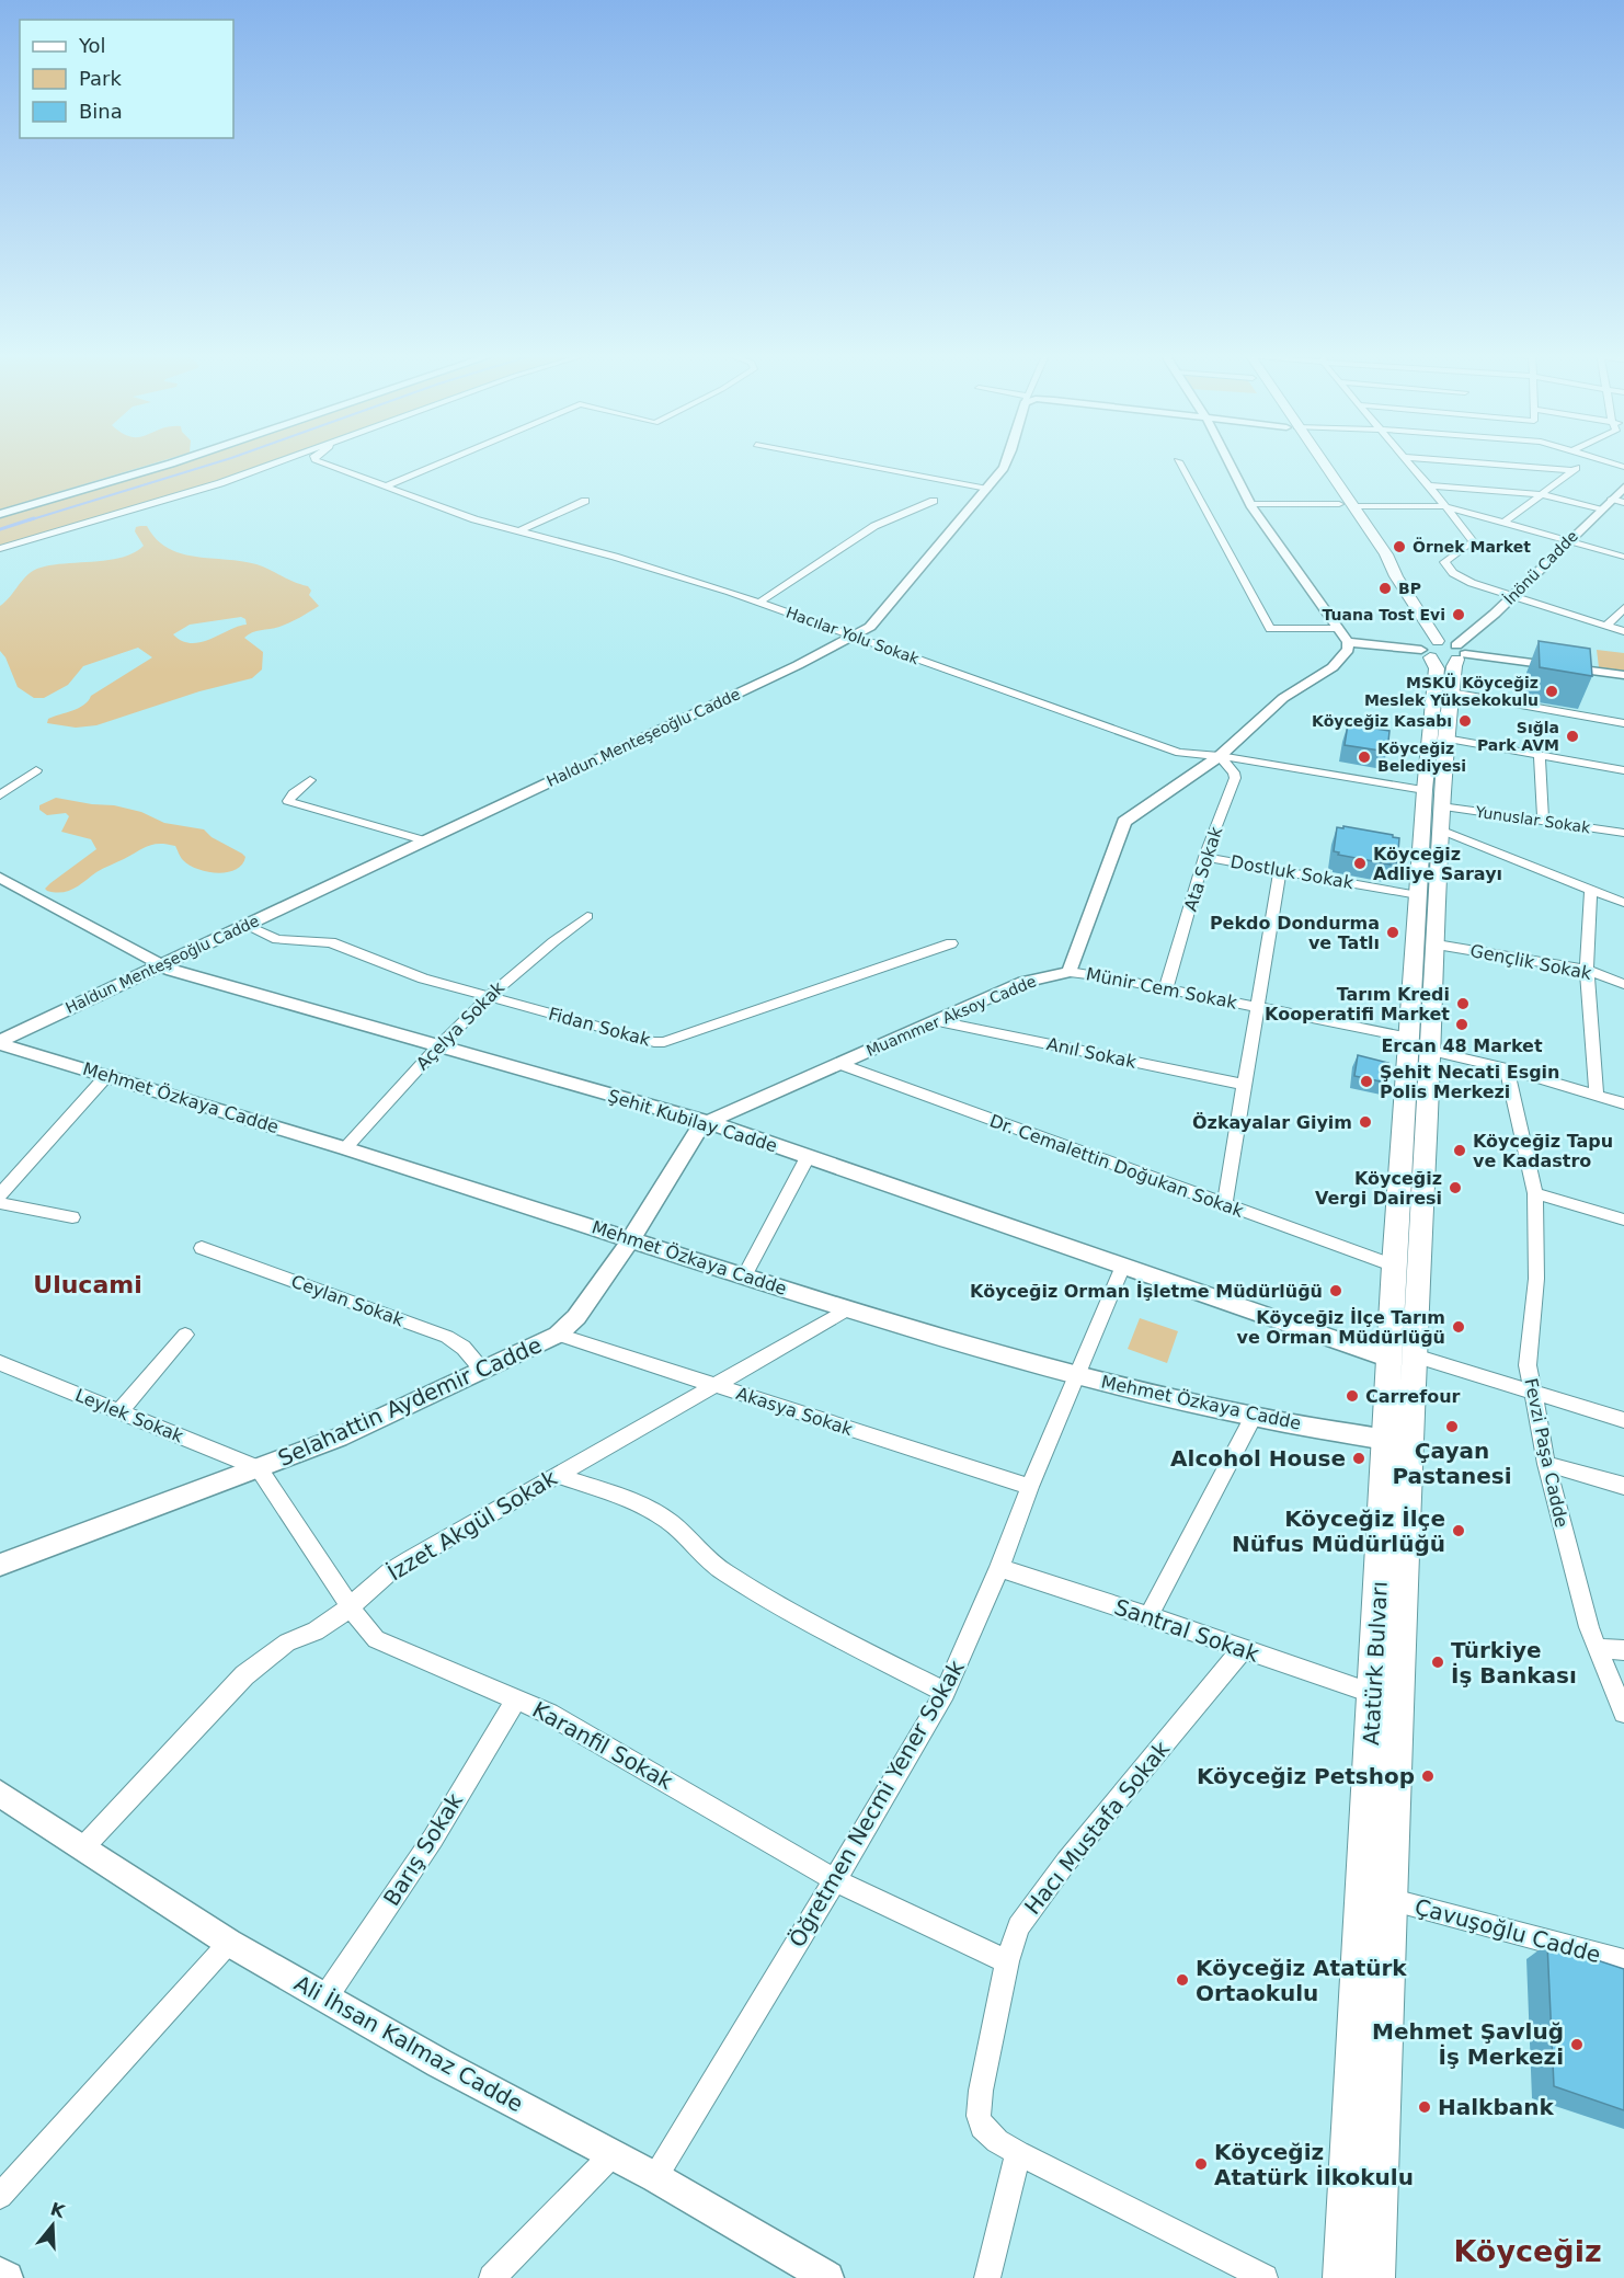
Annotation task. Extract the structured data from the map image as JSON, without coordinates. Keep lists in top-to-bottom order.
{
  "streets": {
    "main road": ["Atatürk Bulvarı"],
    "street": [
      "İnönü Cadde",
      "Hacılar Yolu Sokak",
      "Haldun Menteşeoğlu Cadde",
      "Yunuslar Sokak",
      "Ata Sokak",
      "Dostluk Sokak",
      "Gençlik Sokak",
      "Münir Cem Sokak",
      "Muammer Aksoy Cadde",
      "Açelya Sokak",
      "Fidan Sokak",
      "Anıl Sokak",
      "Mehmet Özkaya Cadde",
      "Şehit Kubilay Cadde",
      "Dr. Cemalettin Doğukan Sokak",
      "Ceylan Sokak",
      "Selahattin Aydemir Cadde",
      "Akasya Sokak",
      "Leylek Sokak",
      "Fevzi Paşa Cadde",
      "İzzet Akgül Sokak",
      "Santral Sokak",
      "Karanfil Sokak",
      "Öğretmen Necmi Yener Sokak",
      "Hacı Mustafa Sokak",
      "Barış Sokak",
      "Çavuşoğlu Cadde",
      "Ali İhsan Kalmaz Cadde"
    ]
  },
  "crossings": [
    ["İnönü Cadde", "Atatürk Bulvarı"],
    ["Hacılar Yolu Sokak", "Haldun Menteşeoğlu Cadde"],
    ["Hacılar Yolu Sokak", "Yunuslar Sokak"],
    ["Hacılar Yolu Sokak", "Ata Sokak"],
    ["Hacılar Yolu Sokak", "Atatürk Bulvarı"],
    ["Haldun Menteşeoğlu Cadde", "Fidan Sokak"],
    ["Haldun Menteşeoğlu Cadde", "Mehmet Özkaya Cadde"],
    ["Haldun Menteşeoğlu Cadde", "Şehit Kubilay Cadde"],
    ["Yunuslar Sokak", "Atatürk Bulvarı"],
    ["Ata Sokak", "Dostluk Sokak"],
    ["Ata Sokak", "Münir Cem Sokak"],
    ["Dostluk Sokak", "Atatürk Bulvarı"],
    ["Gençlik Sokak", "Atatürk Bulvarı"],
    ["Münir Cem Sokak", "Muammer Aksoy Cadde"],
    ["Münir Cem Sokak", "Fevzi Paşa Cadde"],
    ["Münir Cem Sokak", "Atatürk Bulvarı"],
    ["Muammer Aksoy Cadde", "Anıl Sokak"],
    ["Muammer Aksoy Cadde", "Mehmet Özkaya Cadde"],
    ["Muammer Aksoy Cadde", "Şehit Kubilay Cadde"],
    ["Muammer Aksoy Cadde", "Dr. Cemalettin Doğukan Sokak"],
    ["Muammer Aksoy Cadde", "Selahattin Aydemir Cadde"],
    ["Açelya Sokak", "Fidan Sokak"],
    ["Açelya Sokak", "Mehmet Özkaya Cadde"],
    ["Açelya Sokak", "Şehit Kubilay Cadde"],
    ["Mehmet Özkaya Cadde", "Selahattin Aydemir Cadde"],
    ["Mehmet Özkaya Cadde", "İzzet Akgül Sokak"],
    ["Mehmet Özkaya Cadde", "Atatürk Bulvarı"],
    ["Mehmet Özkaya Cadde", "Öğretmen Necmi Yener Sokak"],
    ["Şehit Kubilay Cadde", "Atatürk Bulvarı"],
    ["Şehit Kubilay Cadde", "Öğretmen Necmi Yener Sokak"],
    ["Dr. Cemalettin Doğukan Sokak", "Atatürk Bulvarı"],
    ["Ceylan Sokak", "Selahattin Aydemir Cadde"],
    ["Selahattin Aydemir Cadde", "Akasya Sokak"],
    ["Selahattin Aydemir Cadde", "Leylek Sokak"],
    ["Selahattin Aydemir Cadde", "Karanfil Sokak"],
    ["Akasya Sokak", "İzzet Akgül Sokak"],
    ["Akasya Sokak", "Öğretmen Necmi Yener Sokak"],
    ["Leylek Sokak", "Karanfil Sokak"],
    ["İzzet Akgül Sokak", "Karanfil Sokak"],
    ["İzzet Akgül Sokak", "Ali İhsan Kalmaz Cadde"],
    ["Santral Sokak", "Atatürk Bulvarı"],
    ["Santral Sokak", "Öğretmen Necmi Yener Sokak"],
    ["Santral Sokak", "Hacı Mustafa Sokak"],
    ["Atatürk Bulvarı", "Çavuşoğlu Cadde"],
    ["Karanfil Sokak", "Öğretmen Necmi Yener Sokak"],
    ["Karanfil Sokak", "Hacı Mustafa Sokak"],
    ["Karanfil Sokak", "Barış Sokak"],
    ["Öğretmen Necmi Yener Sokak", "Ali İhsan Kalmaz Cadde"],
    ["Barış Sokak", "Ali İhsan Kalmaz Cadde"]
  ],
  "districts": ["Ulucami", "Köyceğiz"],
  "places": [
    "Örnek Market",
    "BP",
    "Tuana Tost Evi",
    "MSKÜ Köyceğiz Meslek Yüksekokulu",
    "Köyceğiz Kasabı",
    "Sığla Park AVM",
    "Köyceğiz Belediyesi",
    "Köyceğiz Adliye Sarayı",
    "Pekdo Dondurma ve Tatlı",
    "Tarım Kredi Kooperatifi Market",
    "Ercan 48 Market",
    "Şehit Necati Esgin Polis Merkezi",
    "Özkayalar Giyim",
    "Köyceğiz Tapu ve Kadastro",
    "Köyceğiz Vergi Dairesi",
    "Köyceğiz Orman İşletme Müdürlüğü",
    "Köyceğiz İlçe Tarım ve Orman Müdürlüğü",
    "Carrefour",
    "Çayan Pastanesi",
    "Alcohol House",
    "Köyceğiz İlçe Nüfus Müdürlüğü",
    "Türkiye İş Bankası",
    "Köyceğiz Petshop",
    "Köyceğiz Atatürk Ortaokulu",
    "Mehmet Şavluğ İş Merkezi",
    "Halkbank",
    "Köyceğiz Atatürk İlkokulu"
  ],
  "legend": ["Yol", "Park", "Bina"],
  "north": "top"
}
